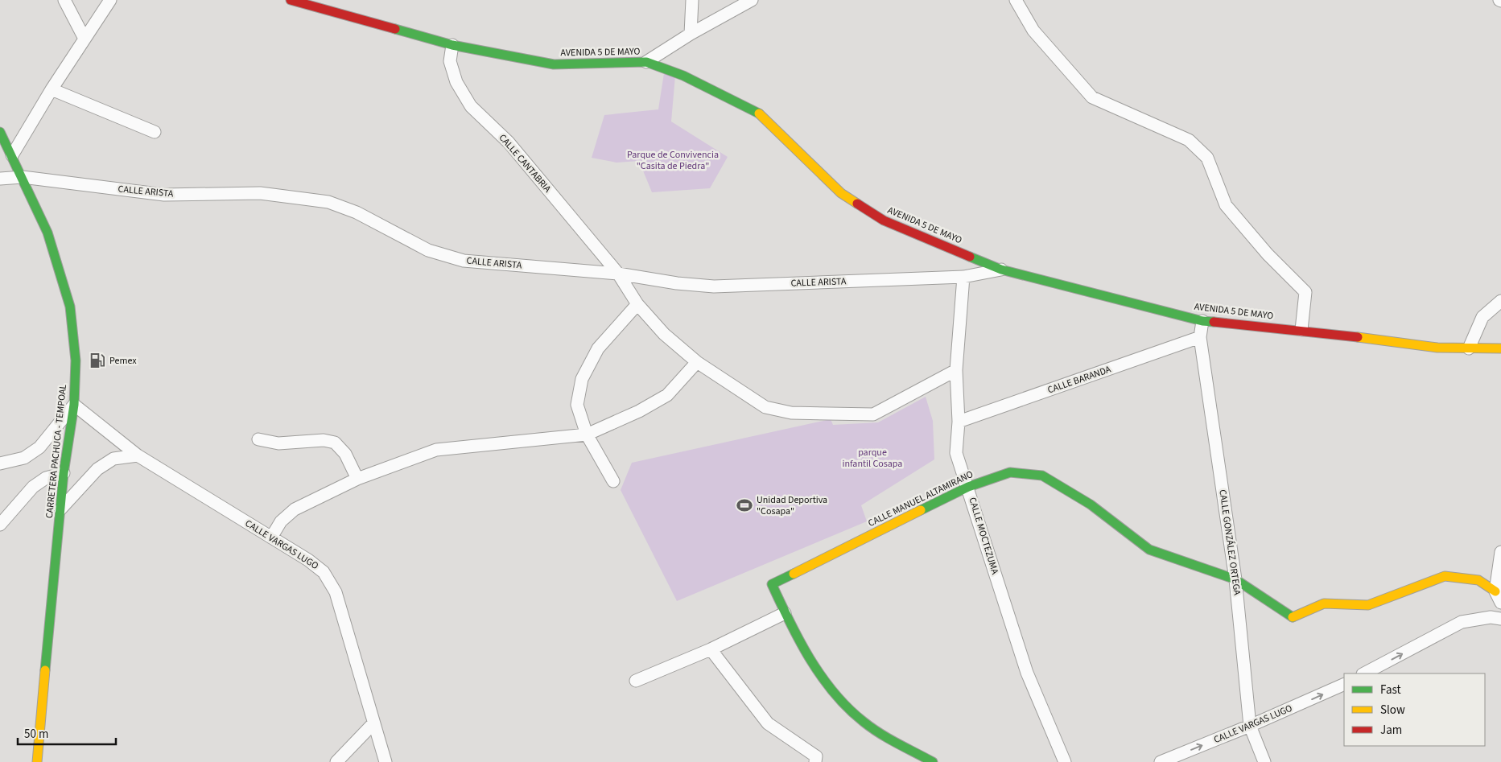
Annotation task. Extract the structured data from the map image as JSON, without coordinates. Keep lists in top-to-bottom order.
{
  "streets": {
    "street": [
      "AVENIDA 5 DE MAYO",
      "CALLE CANTABRIA",
      "CALLE ARISTA",
      "CALLE BARANDA",
      "CARRETERA PACHUCA - TEMPOAL",
      "CALLE MANUEL ALTAMIRANO",
      "CALLE MOCTEZUMA",
      "CALLE GONZÁLEZ ORTEGA",
      "CALLE VARGAS LUGO"
    ]
  },
  "crossings": [
    ["AVENIDA 5 DE MAYO", "CALLE CANTABRIA"],
    ["AVENIDA 5 DE MAYO", "CALLE ARISTA"],
    ["AVENIDA 5 DE MAYO", "CALLE GONZÁLEZ ORTEGA"],
    ["CALLE CANTABRIA", "CALLE ARISTA"],
    ["CALLE CANTABRIA", "CALLE MOCTEZUMA"],
    ["CALLE ARISTA", "CARRETERA PACHUCA - TEMPOAL"],
    ["CALLE ARISTA", "CALLE MOCTEZUMA"],
    ["CALLE BARANDA", "CALLE MOCTEZUMA"],
    ["CALLE BARANDA", "CALLE GONZÁLEZ ORTEGA"],
    ["CARRETERA PACHUCA - TEMPOAL", "CALLE VARGAS LUGO"],
    ["CALLE MANUEL ALTAMIRANO", "CALLE MOCTEZUMA"],
    ["CALLE MANUEL ALTAMIRANO", "CALLE GONZÁLEZ ORTEGA"],
    ["CALLE GONZÁLEZ ORTEGA", "CALLE VARGAS LUGO"]
  ],
  "parks": ["Parque de Convivencia \"Casita de Piedra\"", "parque infantil Cosapa"],
  "places": {
    "fuel station": ["Pemex"],
    "sports": ["Unidad Deportiva \"Cosapa\""]
  },
  "legend": ["Fast", "Slow", "Jam"],
  "scale_bar": "50 m"
}
